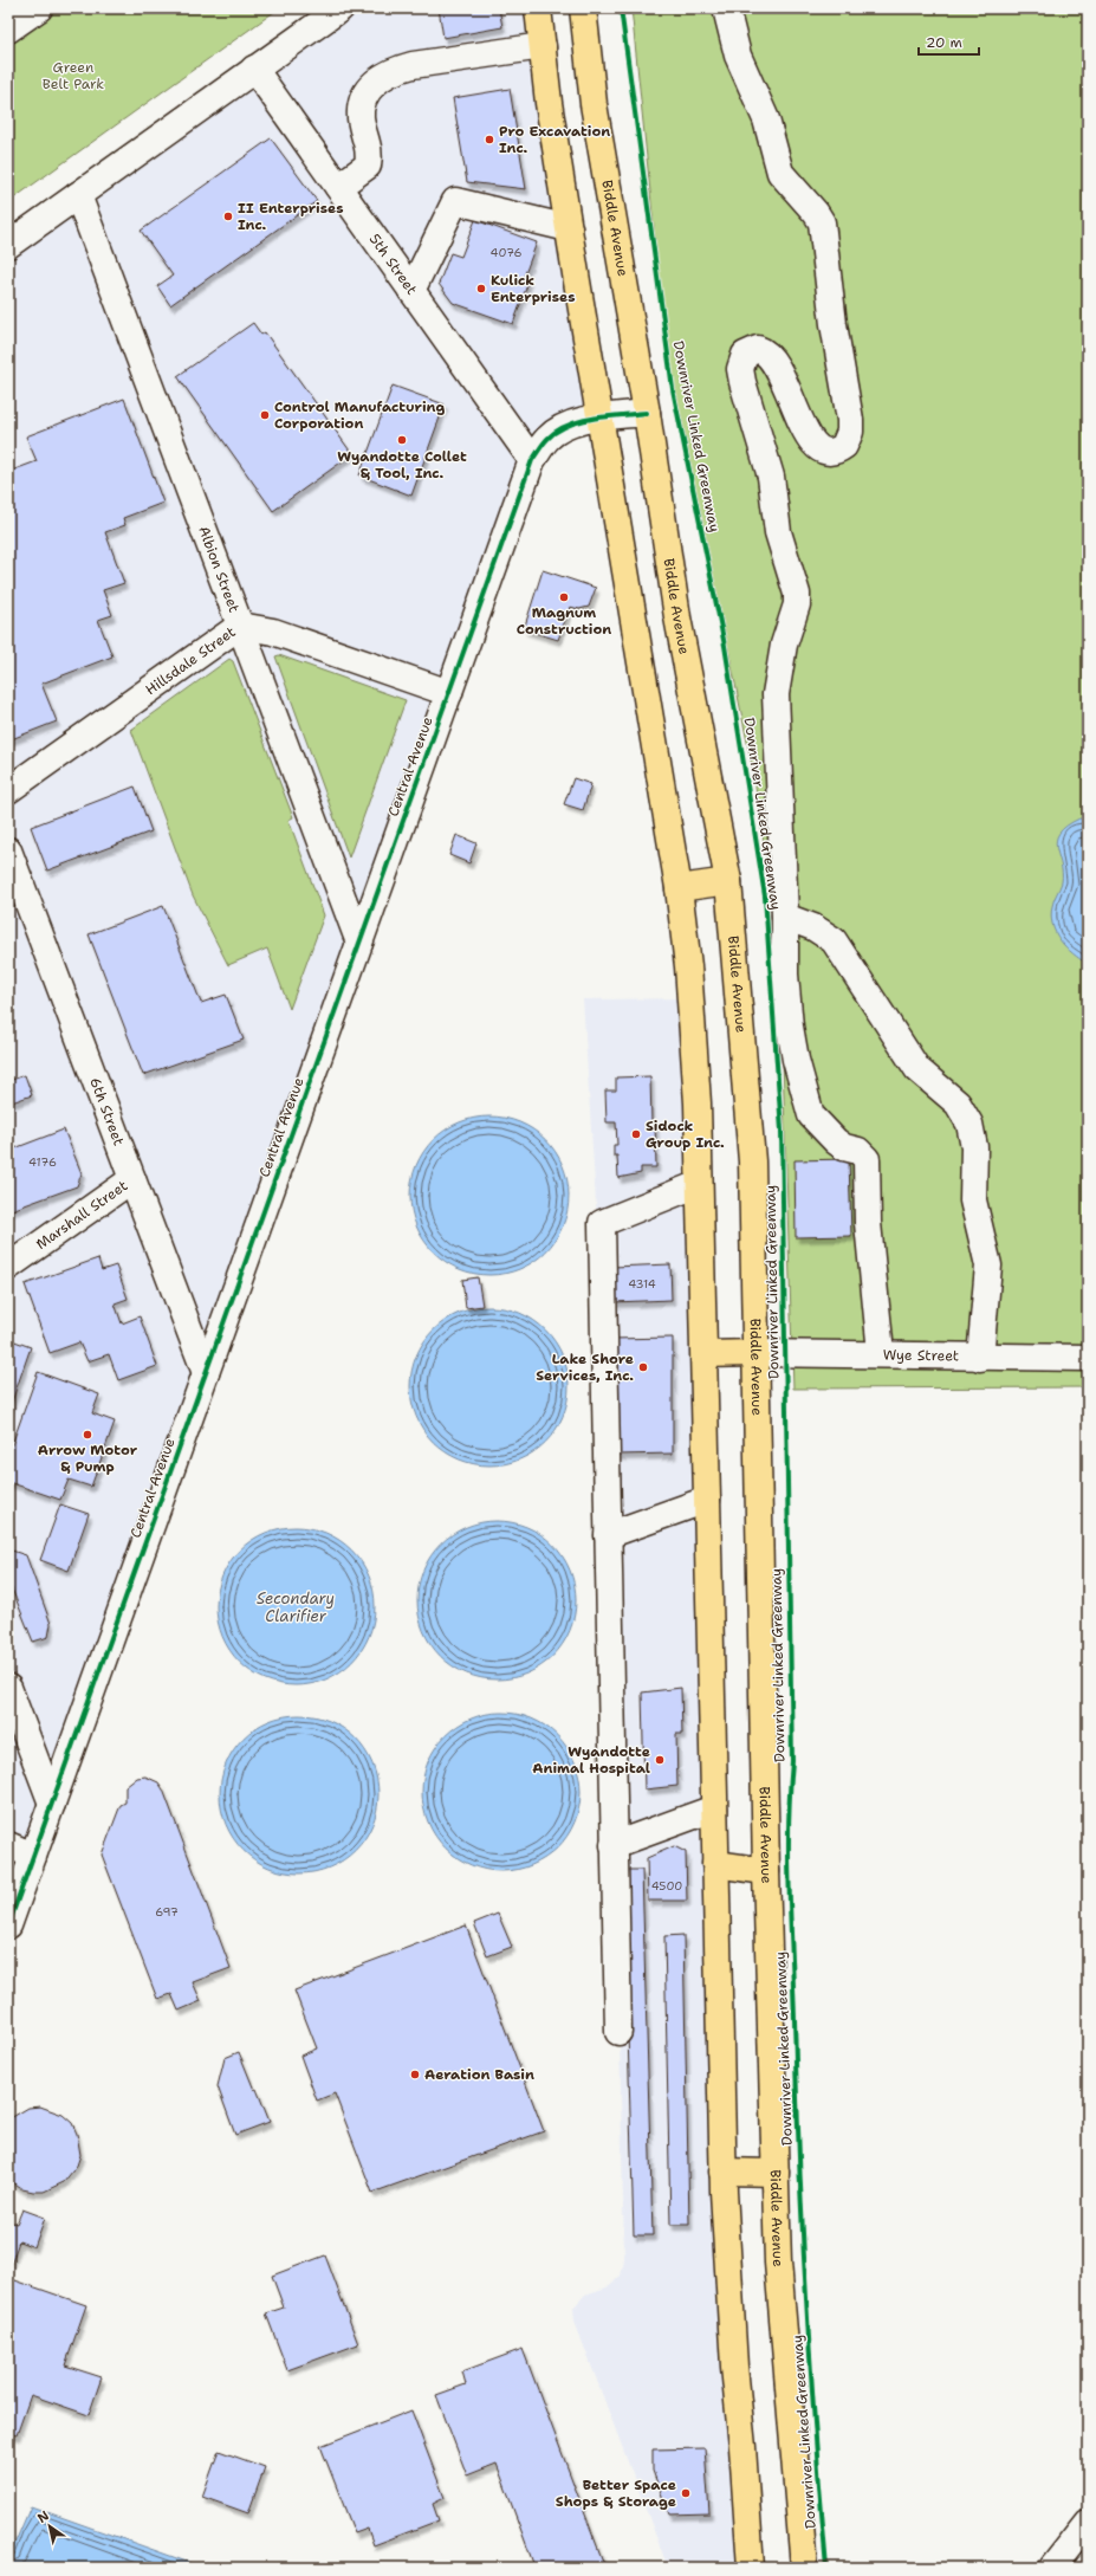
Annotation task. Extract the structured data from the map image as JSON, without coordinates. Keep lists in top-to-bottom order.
{
  "streets": {
    "main road": ["Biddle Avenue"],
    "street": [
      "5th Street",
      "Albion Street",
      "Hillsdale Street",
      "Central Avenue",
      "6th Street",
      "Marshall Street",
      "Wye Street"
    ],
    "cycle path": ["Downriver Linked Greenway"]
  },
  "crossings": [
    ["Biddle Avenue", "Central Avenue"],
    ["Biddle Avenue", "Wye Street"],
    ["5th Street", "Central Avenue"],
    ["Albion Street", "Hillsdale Street"],
    ["Albion Street", "Central Avenue"],
    ["Hillsdale Street", "Central Avenue"],
    ["Central Avenue", "6th Street"],
    ["6th Street", "Marshall Street"]
  ],
  "water": ["Secondary Clarifier"],
  "parks": ["Green Belt Park"],
  "places": [
    "Pro Excavation Inc.",
    "II Enterprises Inc.",
    "Kulick Enterprises",
    "Control Manufacturing Corporation",
    "Wyandotte Collet & Tool, Inc.",
    "Magnum Construction",
    "Sidock Group Inc.",
    "Lake Shore Services, Inc.",
    "Arrow Motor & Pump",
    "Wyandotte Animal Hospital",
    "Aeration Basin",
    "Better Space Shops & Storage"
  ],
  "house_numbers": [
    "4076",
    "4176",
    "4314",
    "4500",
    "697"
  ],
  "scale_bar": "20 m",
  "north": "top left"
}
